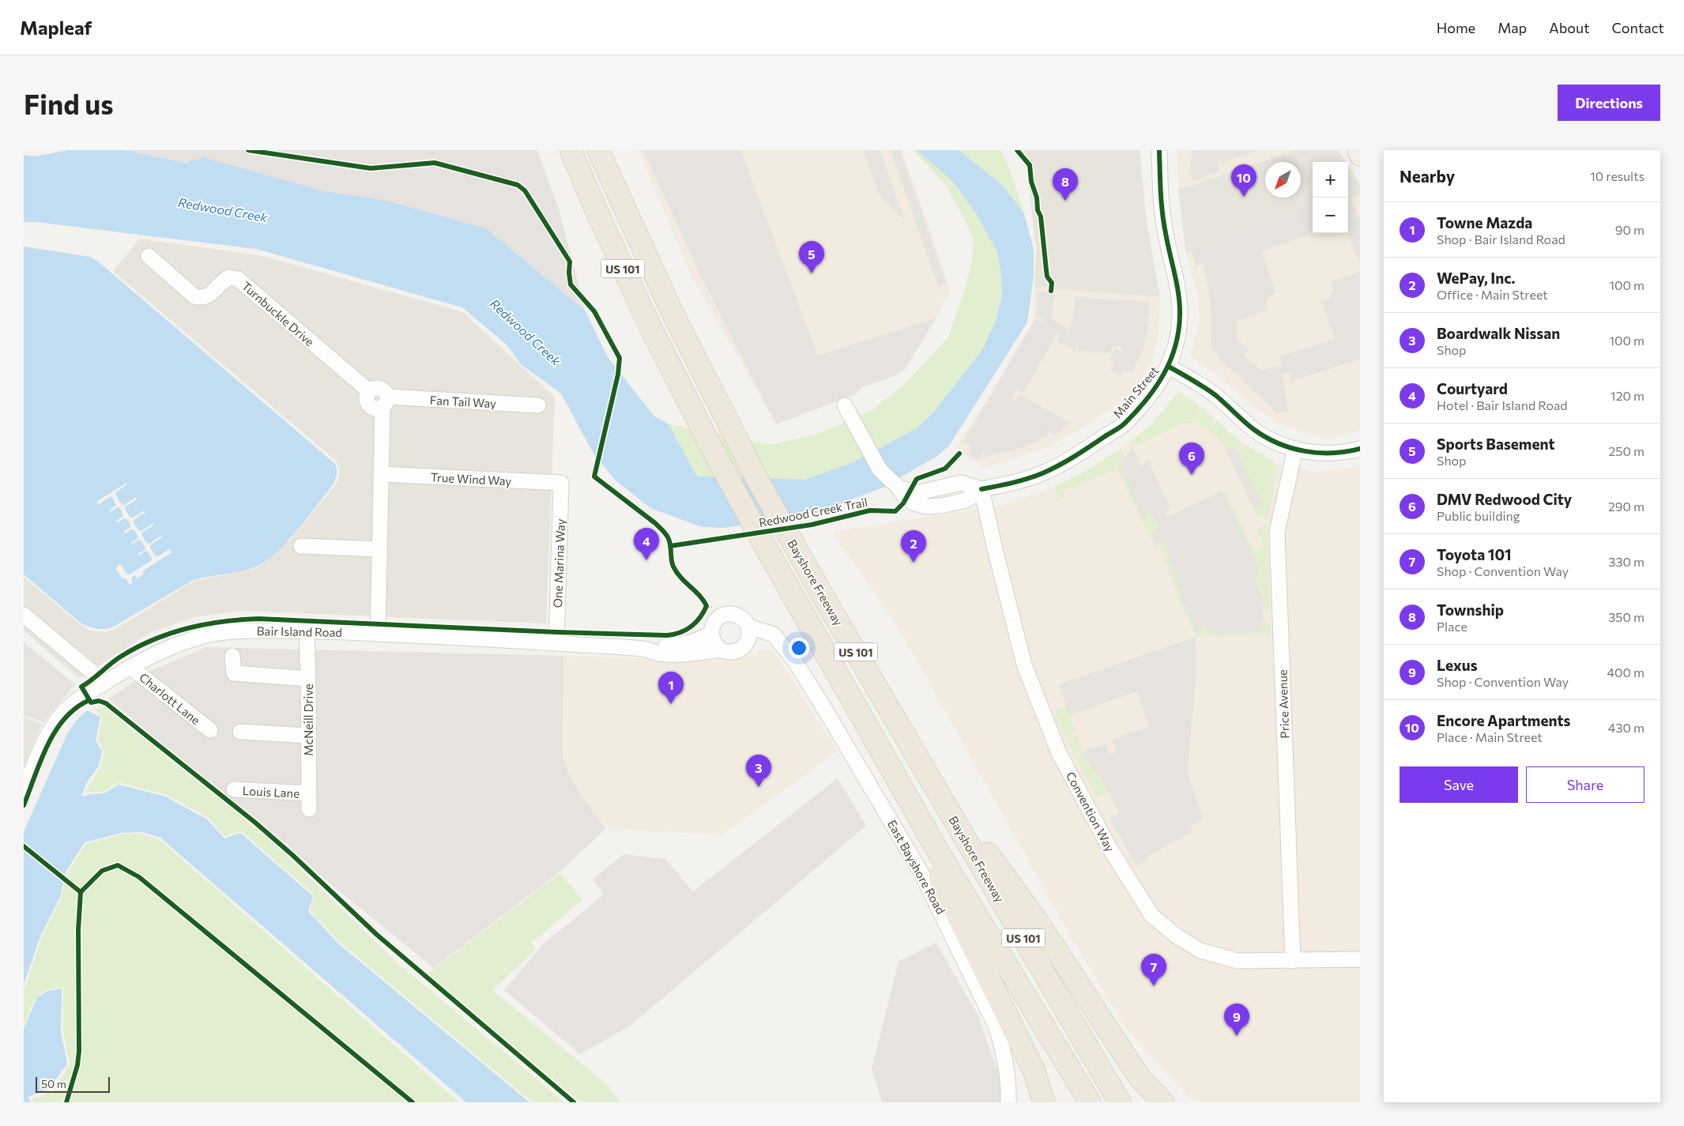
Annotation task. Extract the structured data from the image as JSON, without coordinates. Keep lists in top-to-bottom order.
{
  "streets": {
    "highway": ["US 101", "Bayshore Freeway"],
    "street": [
      "Turnbuckle Drive",
      "Main Street",
      "Fan Tail Way",
      "True Wind Way",
      "One Marina Way",
      "Bair Island Road",
      "Charlott Lane",
      "Price Avenue",
      "McNeill Drive",
      "Louis Lane",
      "Convention Way",
      "East Bayshore Road"
    ],
    "cycle path": ["Redwood Creek Trail"]
  },
  "crossings": [
    ["Turnbuckle Drive", "Fan Tail Way"],
    ["Main Street", "Convention Way"],
    ["True Wind Way", "One Marina Way"],
    ["One Marina Way", "Bair Island Road"],
    ["Bair Island Road", "Charlott Lane"],
    ["Bair Island Road", "McNeill Drive"],
    ["Bair Island Road", "East Bayshore Road"],
    ["Price Avenue", "Convention Way"],
    ["McNeill Drive", "Louis Lane"]
  ],
  "water": ["Redwood Creek"],
  "scale_bar": "50 m",
  "north": "bottom left",
  "page": {
    "header": "Mapleaf",
    "nav": [
      "Home",
      "Map",
      "About",
      "Contact"
    ],
    "buttons": [
      "Directions",
      ["Save", "Share"]
    ],
    "title": "Find us",
    "heading": ["Nearby", "10 results"],
    "map_buttons": ["+", "−"],
    "pins": [
      "10",
      "8",
      "5",
      "6",
      "4",
      "2",
      "1",
      "3",
      "7",
      "9"
    ],
    "list": [
      {
        "mark": "1",
        "name": "Towne Mazda",
        "note": "Shop · Bair Island Road",
        "value": "90 m"
      },
      {
        "mark": "2",
        "name": "WePay, Inc.",
        "note": "Office · Main Street",
        "value": "100 m"
      },
      {
        "mark": "3",
        "name": "Boardwalk Nissan",
        "note": "Shop",
        "value": "100 m"
      },
      {
        "mark": "4",
        "name": "Courtyard",
        "note": "Hotel · Bair Island Road",
        "value": "120 m"
      },
      {
        "mark": "5",
        "name": "Sports Basement",
        "note": "Shop",
        "value": "250 m"
      },
      {
        "mark": "6",
        "name": "DMV Redwood City",
        "note": "Public building",
        "value": "290 m"
      },
      {
        "mark": "7",
        "name": "Toyota 101",
        "note": "Shop · Convention Way",
        "value": "330 m"
      },
      {
        "mark": "8",
        "name": "Township",
        "note": "Place",
        "value": "350 m"
      },
      {
        "mark": "9",
        "name": "Lexus",
        "note": "Shop · Convention Way",
        "value": "400 m"
      },
      {
        "mark": "10",
        "name": "Encore Apartments",
        "note": "Place · Main Street",
        "value": "430 m"
      }
    ],
    "scale": "50 m"
  }
}
